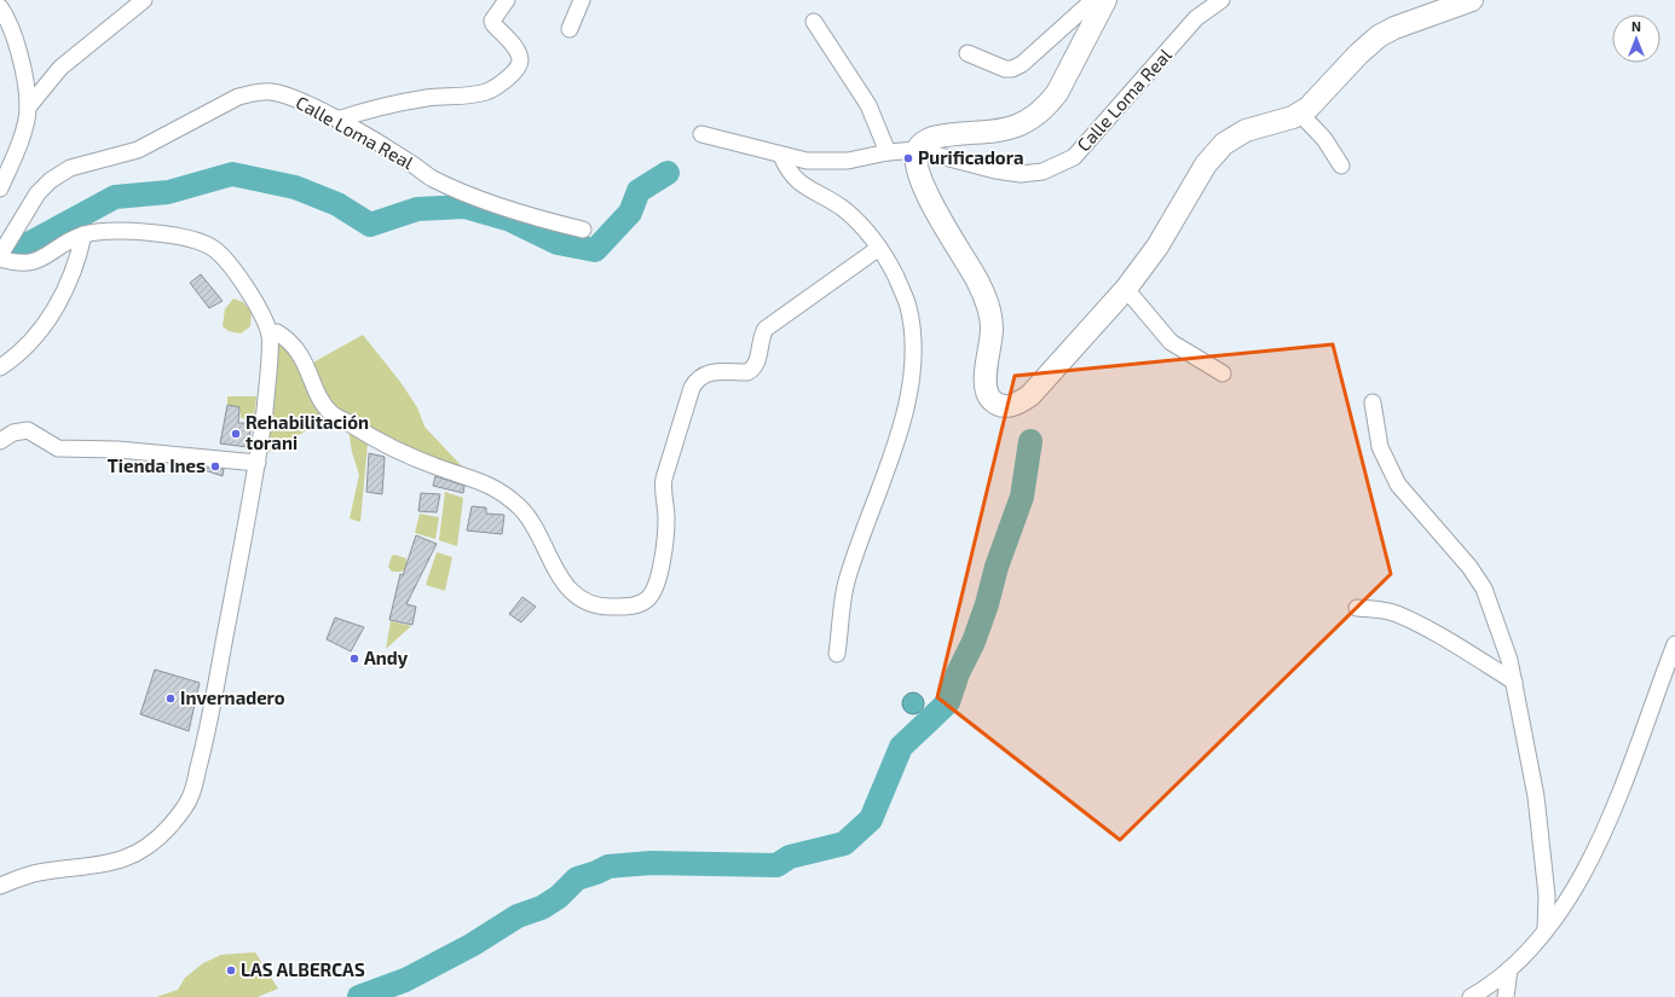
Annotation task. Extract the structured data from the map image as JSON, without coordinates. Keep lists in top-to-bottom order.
{
  "streets": {
    "street": ["Calle Loma Real"]
  },
  "places": [
    "Purificadora",
    "Rehabilitación torani",
    "Tienda Ines",
    "Andy",
    "Invernadero",
    "LAS ALBERCAS"
  ],
  "north": "top"
}
